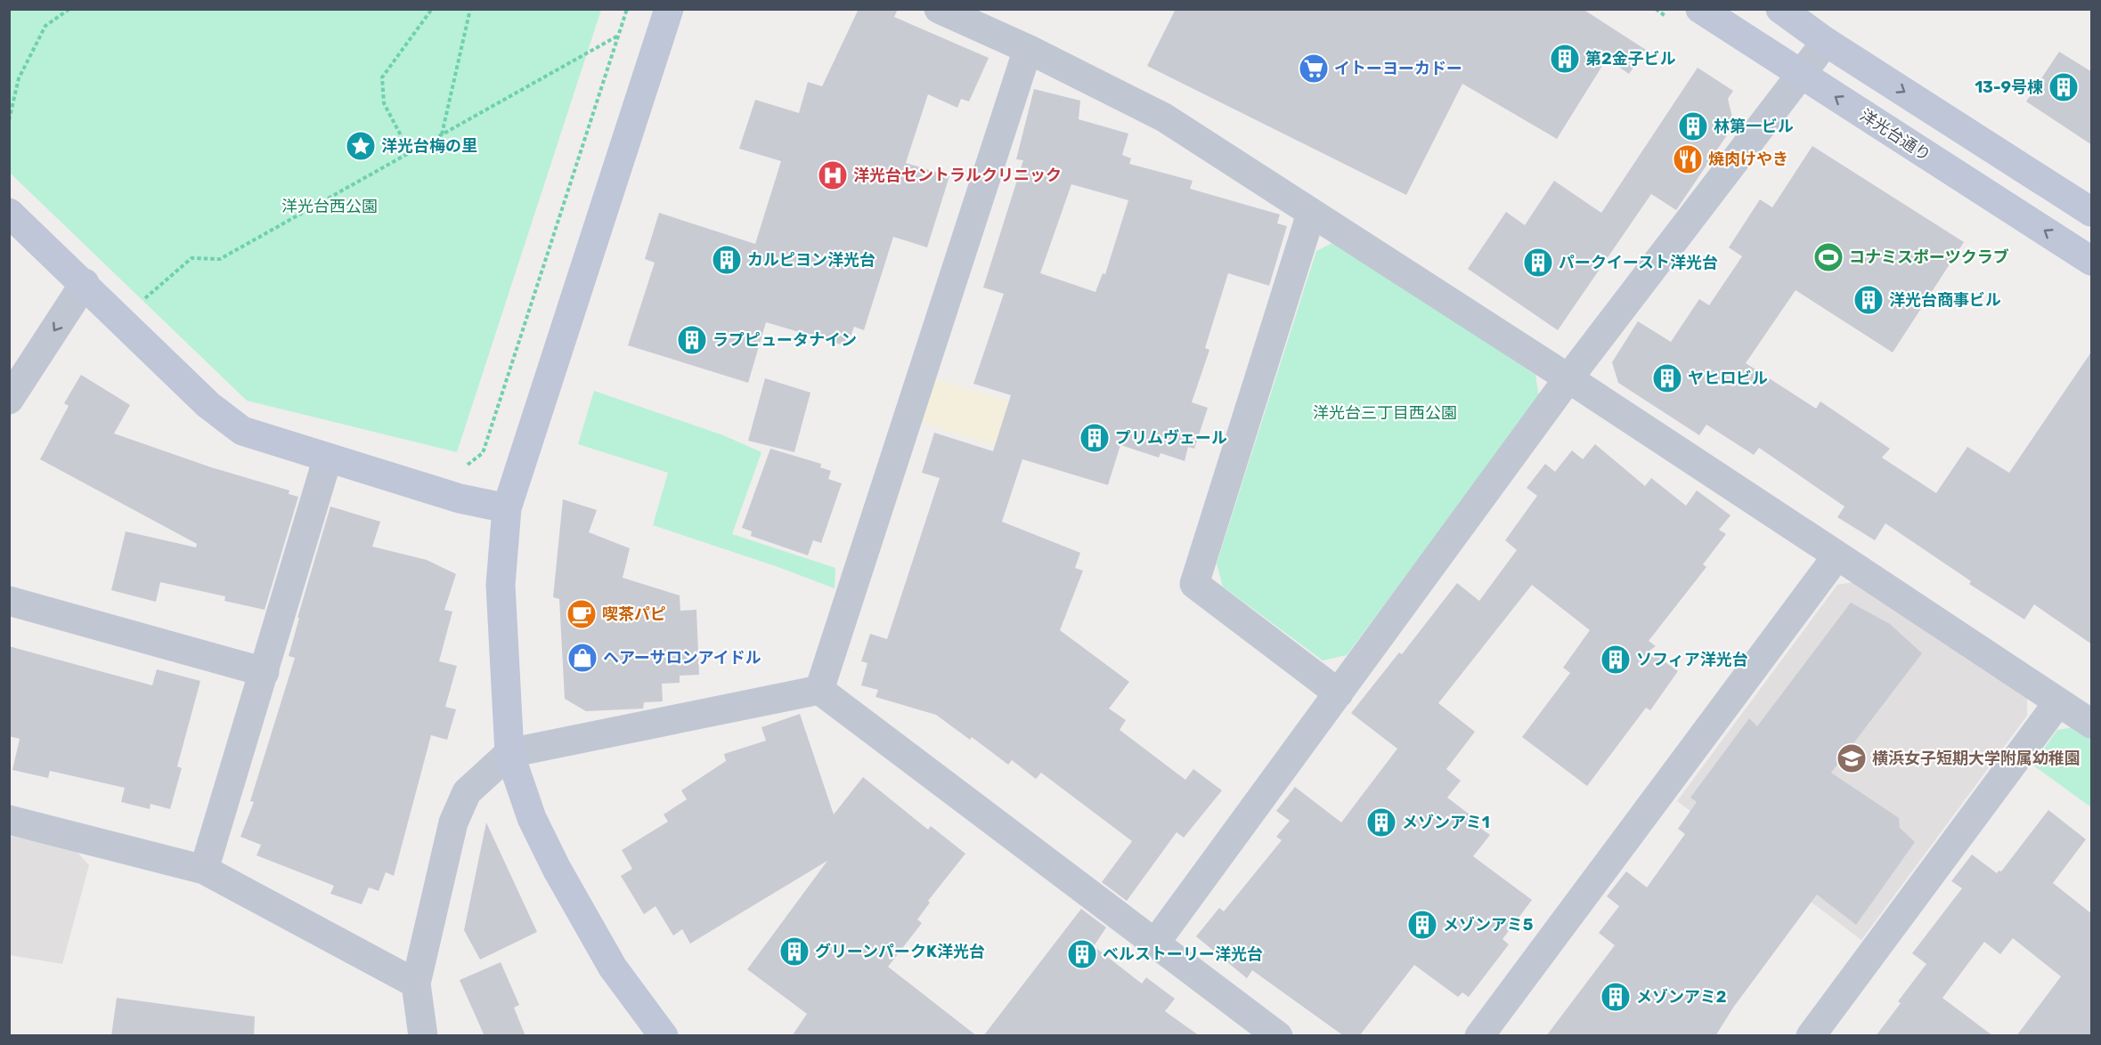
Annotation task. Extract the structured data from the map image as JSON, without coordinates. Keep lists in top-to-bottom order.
{
  "streets": {
    "street": ["洋光台通り"]
  },
  "parks": ["洋光台西公園", "洋光台三丁目西公園"],
  "places": {
    "building": [
      "第2金子ビル",
      "13-9号棟",
      "林第一ビル",
      "カルピヨン洋光台",
      "パークイースト洋光台",
      "洋光台商事ビル",
      "ラプピュータナイン",
      "ヤヒロビル",
      "プリムヴェール",
      "ソフィア洋光台",
      "メゾンアミ1",
      "メゾンアミ5",
      "グリーンパークK洋光台",
      "ベルストーリー洋光台",
      "メゾンアミ2"
    ],
    "supermarket": ["イトーヨーカドー"],
    "place": ["洋光台梅の里"],
    "restaurant": ["焼肉けやき"],
    "hospital": ["洋光台セントラルクリニック"],
    "sports": ["コナミスポーツクラブ"],
    "cafe": ["喫茶パピ"],
    "shop": ["ヘアーサロンアイドル"],
    "school or university": ["横浜女子短期大学附属幼稚園"]
  }
}
